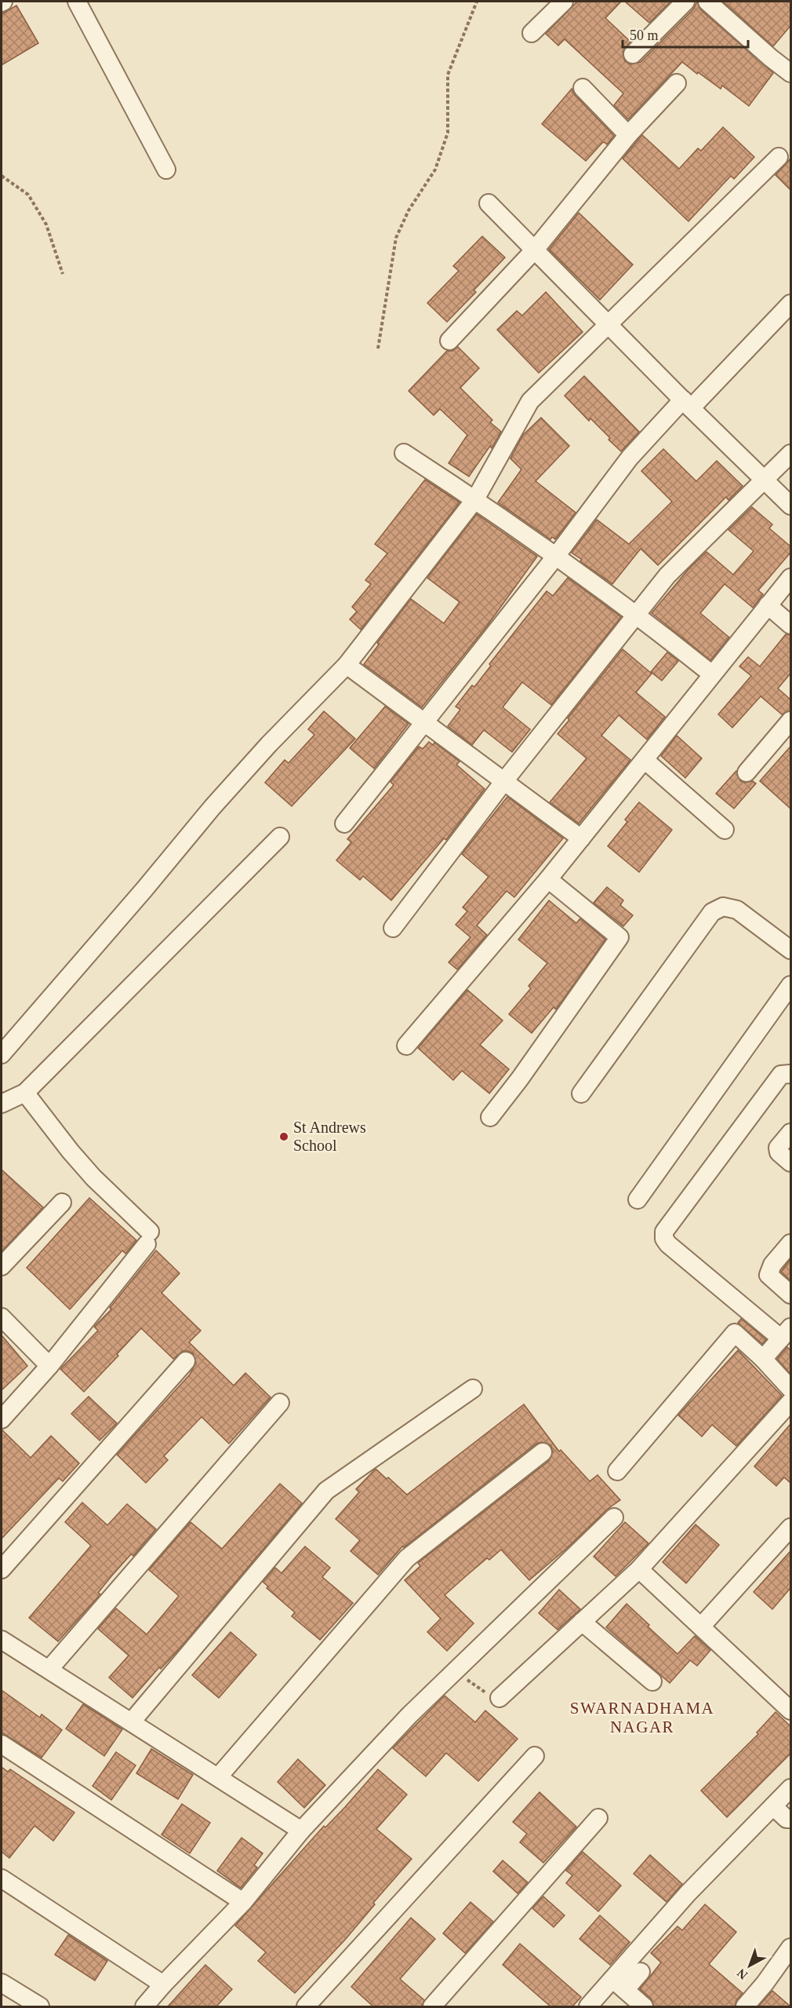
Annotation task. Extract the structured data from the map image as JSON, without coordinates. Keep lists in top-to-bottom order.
{
  "districts": ["SWARNADHAMA NAGAR"],
  "places": ["St Andrews School"],
  "scale_bar": "50 m",
  "north": "bottom left"
}
